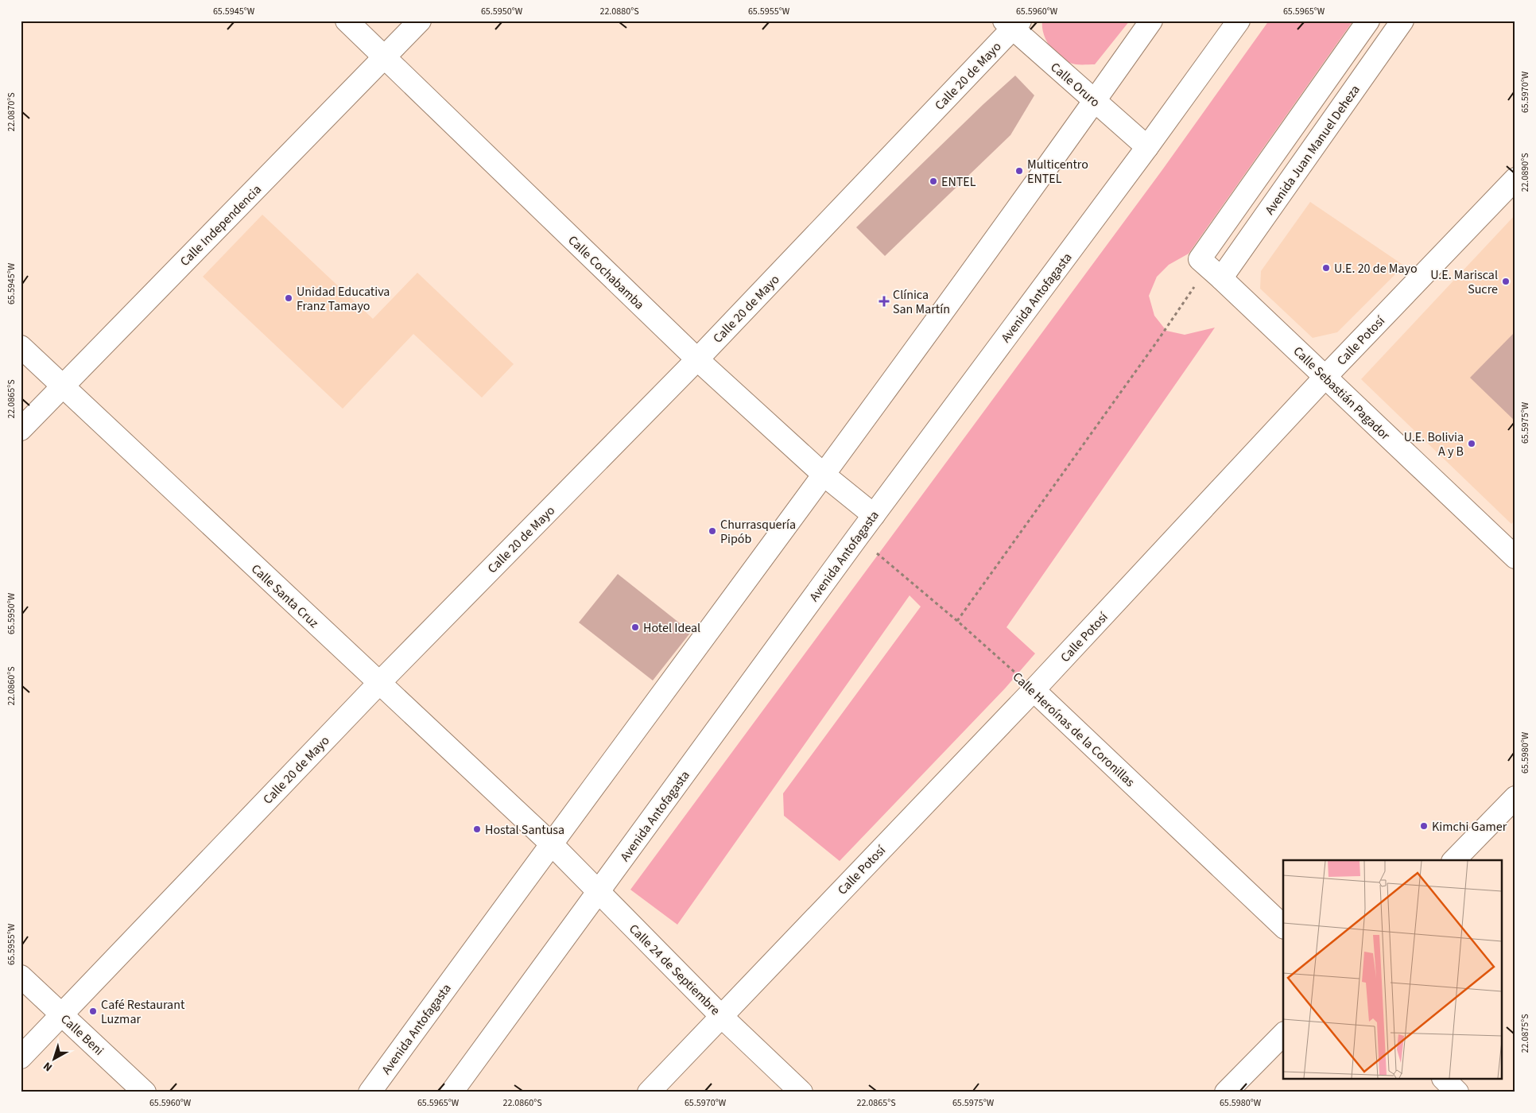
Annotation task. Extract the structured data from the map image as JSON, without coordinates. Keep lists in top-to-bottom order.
{
  "streets": {
    "main road": [
      "Calle 20 de Mayo",
      "Calle Oruro",
      "Avenida Juan Manuel Deheza",
      "Calle Independencia",
      "Calle Cochabamba",
      "Avenida Antofagasta",
      "Calle Potosí",
      "Calle Sebastián Pagador",
      "Calle Santa Cruz",
      "Calle Heroínas de la Coronillas",
      "Calle 24 de Septiembre",
      "Calle Beni"
    ]
  },
  "crossings": [
    ["Calle 20 de Mayo", "Calle Oruro"],
    ["Calle 20 de Mayo", "Calle Cochabamba"],
    ["Calle 20 de Mayo", "Calle Santa Cruz"],
    ["Calle 20 de Mayo", "Calle Beni"],
    ["Calle Oruro", "Avenida Antofagasta"],
    ["Avenida Juan Manuel Deheza", "Calle Sebastián Pagador"],
    ["Calle Independencia", "Calle Cochabamba"],
    ["Calle Independencia", "Calle Santa Cruz"],
    ["Calle Cochabamba", "Avenida Antofagasta"],
    ["Avenida Antofagasta", "Calle Santa Cruz"],
    ["Avenida Antofagasta", "Calle Heroínas de la Coronillas"],
    ["Avenida Antofagasta", "Calle 24 de Septiembre"],
    ["Calle Potosí", "Calle Sebastián Pagador"],
    ["Calle Potosí", "Calle Heroínas de la Coronillas"],
    ["Calle Potosí", "Calle 24 de Septiembre"],
    ["Calle Santa Cruz", "Calle 24 de Septiembre"]
  ],
  "places": {
    "other": [
      "Multicentro ENTEL",
      "ENTEL",
      "U.E. 20 de Mayo",
      "U.E. Mariscal Sucre",
      "Unidad Educativa Franz Tamayo",
      "U.E. Bolivia A y B",
      "Churrasquería Pipób",
      "Hotel Ideal",
      "Kimchi Gamer",
      "Hostal Santusa",
      "Café Restaurant Luzmar"
    ],
    "health": ["Clínica San Martín"]
  },
  "north": "bottom left",
  "coordinates": [
    "65.5945°W",
    "65.5950°W",
    "22.0880°S",
    "65.5955°W",
    "65.5960°W",
    "65.5965°W",
    "65.5970°W",
    "22.0870°S",
    "22.0890°S",
    "22.0865°S",
    "65.5975°W",
    "22.0860°S",
    "65.5980°W",
    "22.0875°S"
  ]
}
